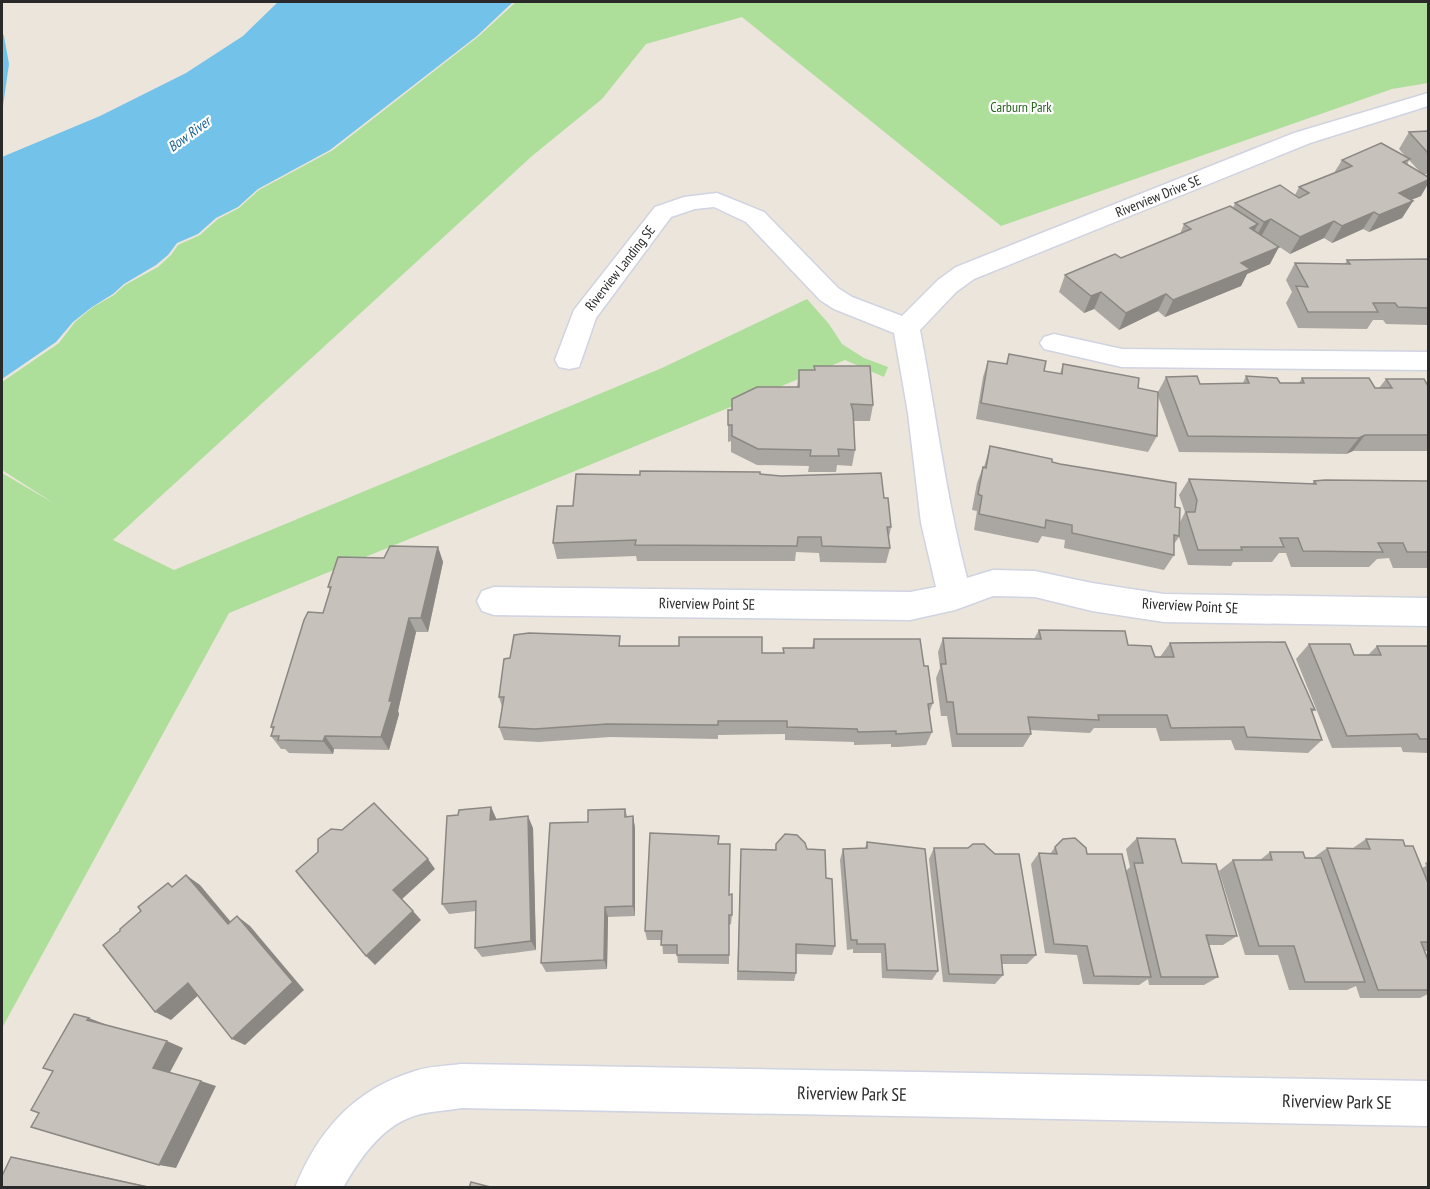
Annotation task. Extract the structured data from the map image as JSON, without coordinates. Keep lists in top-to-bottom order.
{
  "streets": {
    "street": [
      "Riverview Drive SE",
      "Riverview Landing SE",
      "Riverview Point SE",
      "Riverview Park SE"
    ]
  },
  "crossings": [
    ["Riverview Drive SE", "Riverview Landing SE"]
  ],
  "water": ["Bow River"],
  "parks": ["Carburn Park"]
}
